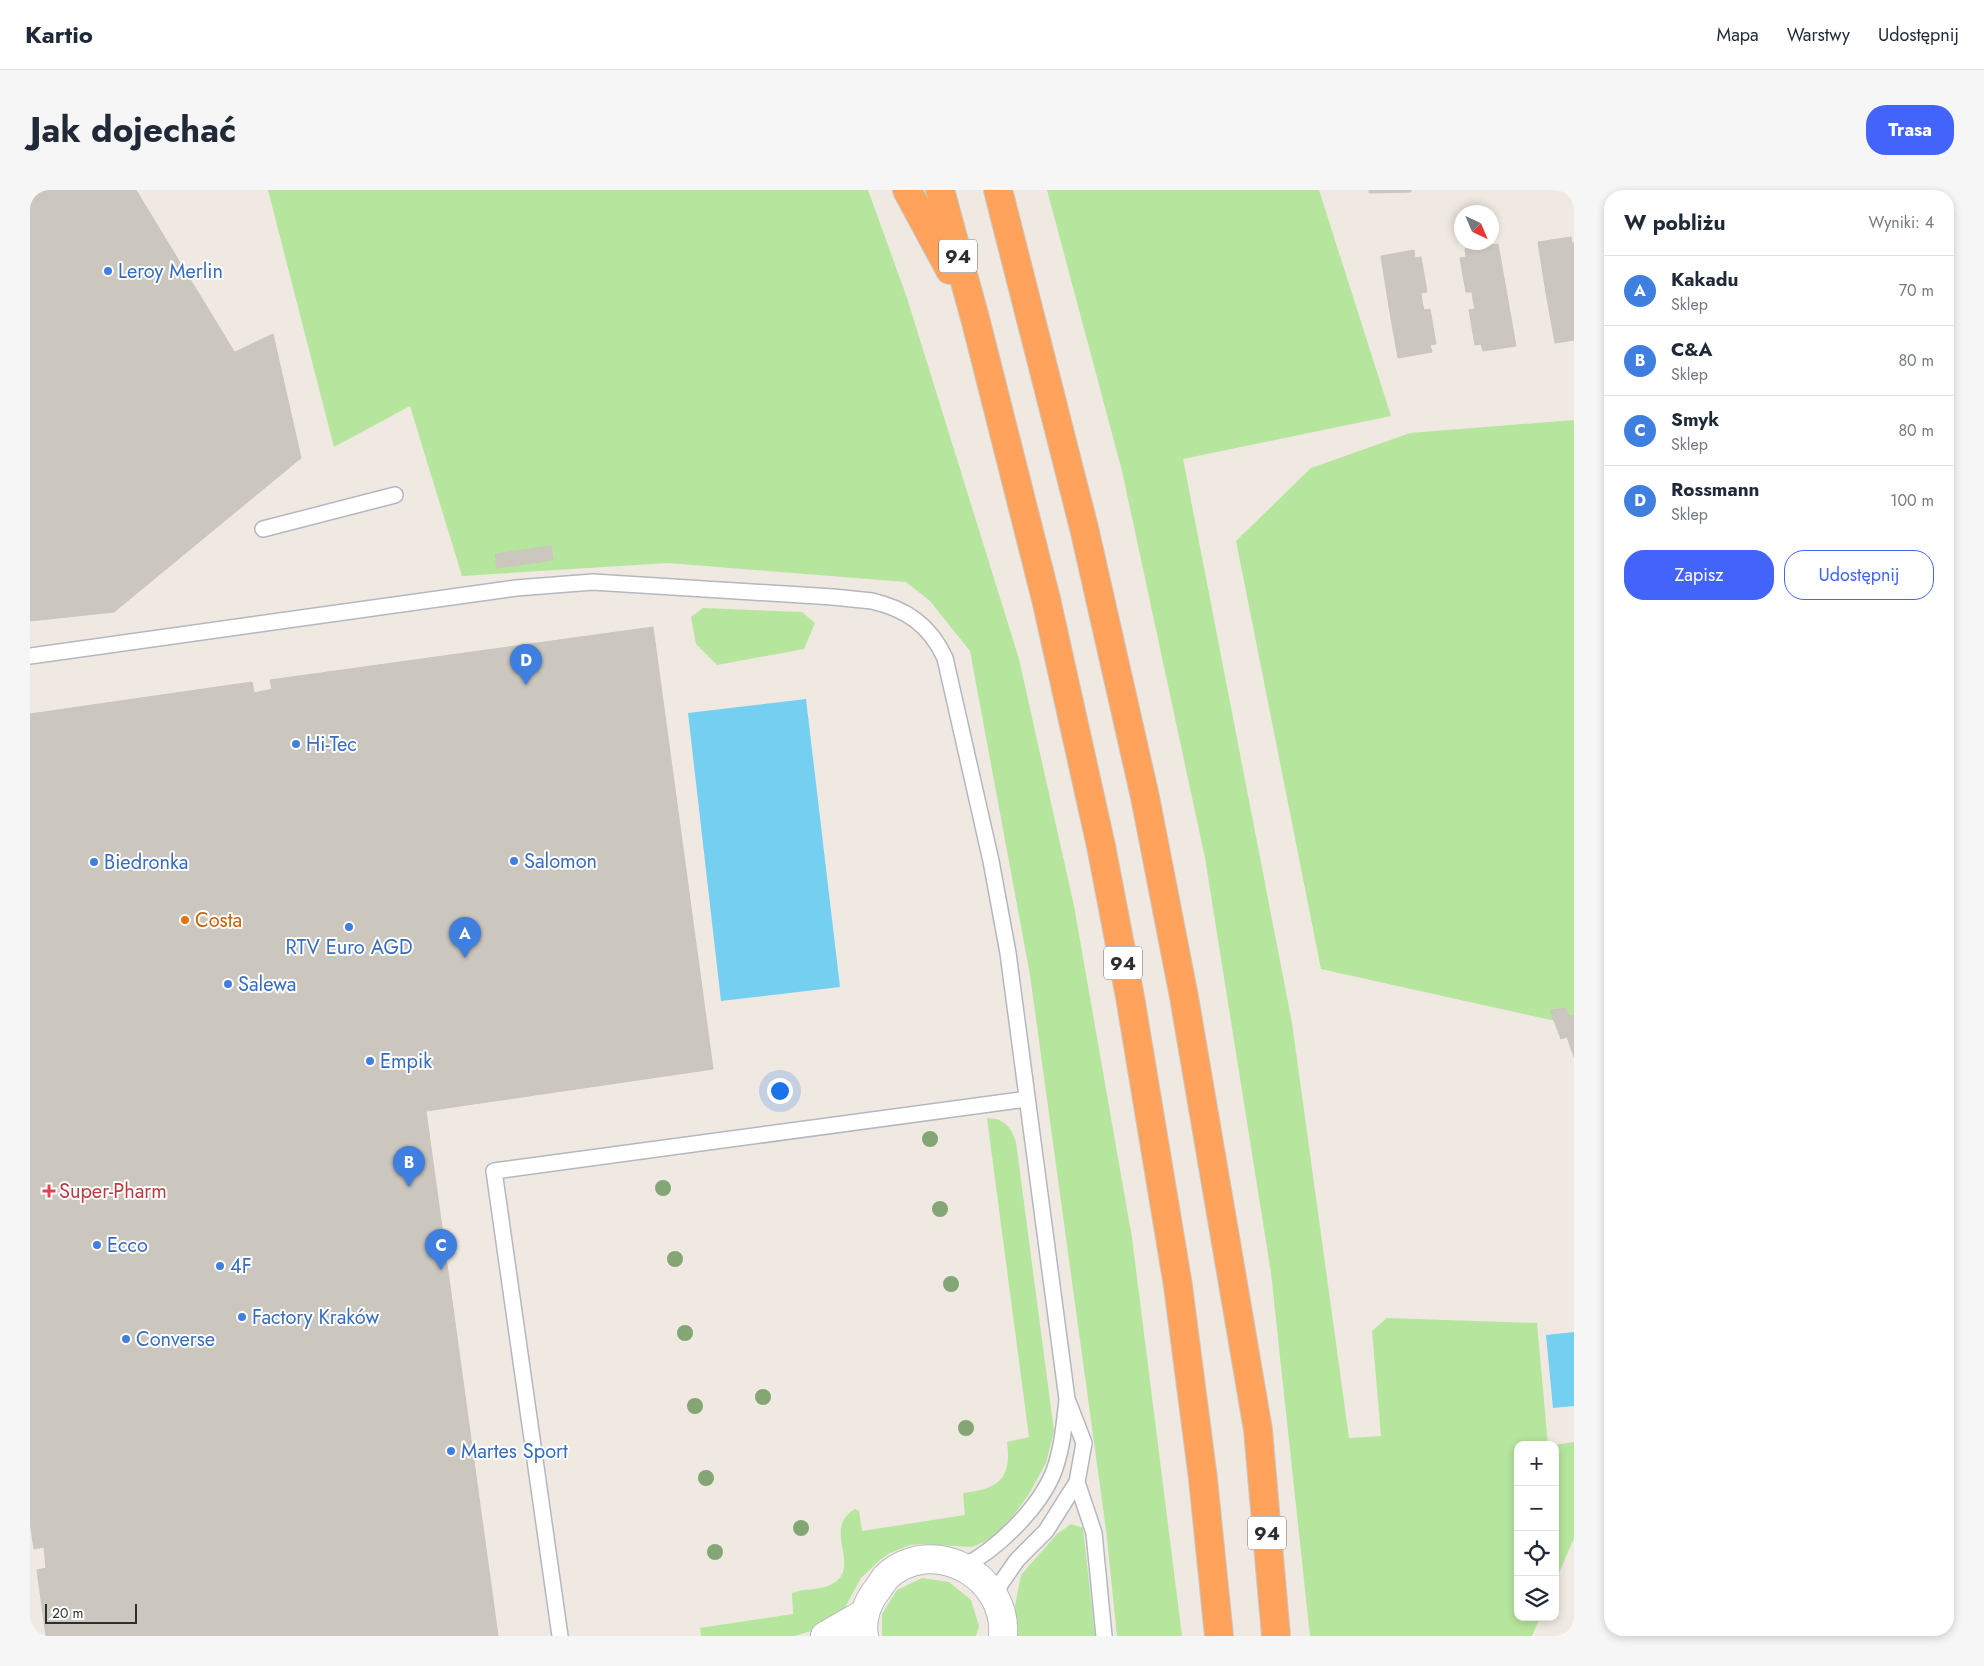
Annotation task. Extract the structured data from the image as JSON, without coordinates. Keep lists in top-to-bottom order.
{
  "streets": {
    "highway": ["94"]
  },
  "places": {
    "other": [
      "Leroy Merlin",
      "Hi-Tec",
      "Salomon",
      "Biedronka",
      "Costa",
      "RTV Euro AGD",
      "Salewa",
      "Empik",
      "Ecco",
      "4F",
      "Factory Kraków",
      "Converse",
      "Martes Sport"
    ],
    "health": ["Super-Pharm"]
  },
  "scale_bar": "20 m",
  "north": "bottom right",
  "page": {
    "header": "Kartio",
    "nav": ["Mapa", "Warstwy", "Udostępnij"],
    "title": "Jak dojechać",
    "buttons": [
      "Trasa",
      ["Zapisz", "Udostępnij"]
    ],
    "heading": ["W pobliżu", "Wyniki: 4"],
    "list": [
      {
        "mark": "A",
        "name": "Kakadu",
        "note": "Sklep",
        "value": "70 m"
      },
      {
        "mark": "B",
        "name": "C&A",
        "note": "Sklep",
        "value": "80 m"
      },
      {
        "mark": "C",
        "name": "Smyk",
        "note": "Sklep",
        "value": "80 m"
      },
      {
        "mark": "D",
        "name": "Rossmann",
        "note": "Sklep",
        "value": "100 m"
      }
    ],
    "pins": [
      "D",
      "A",
      "B",
      "C"
    ],
    "map_buttons": ["+", "−"],
    "scale": "20 m"
  }
}
